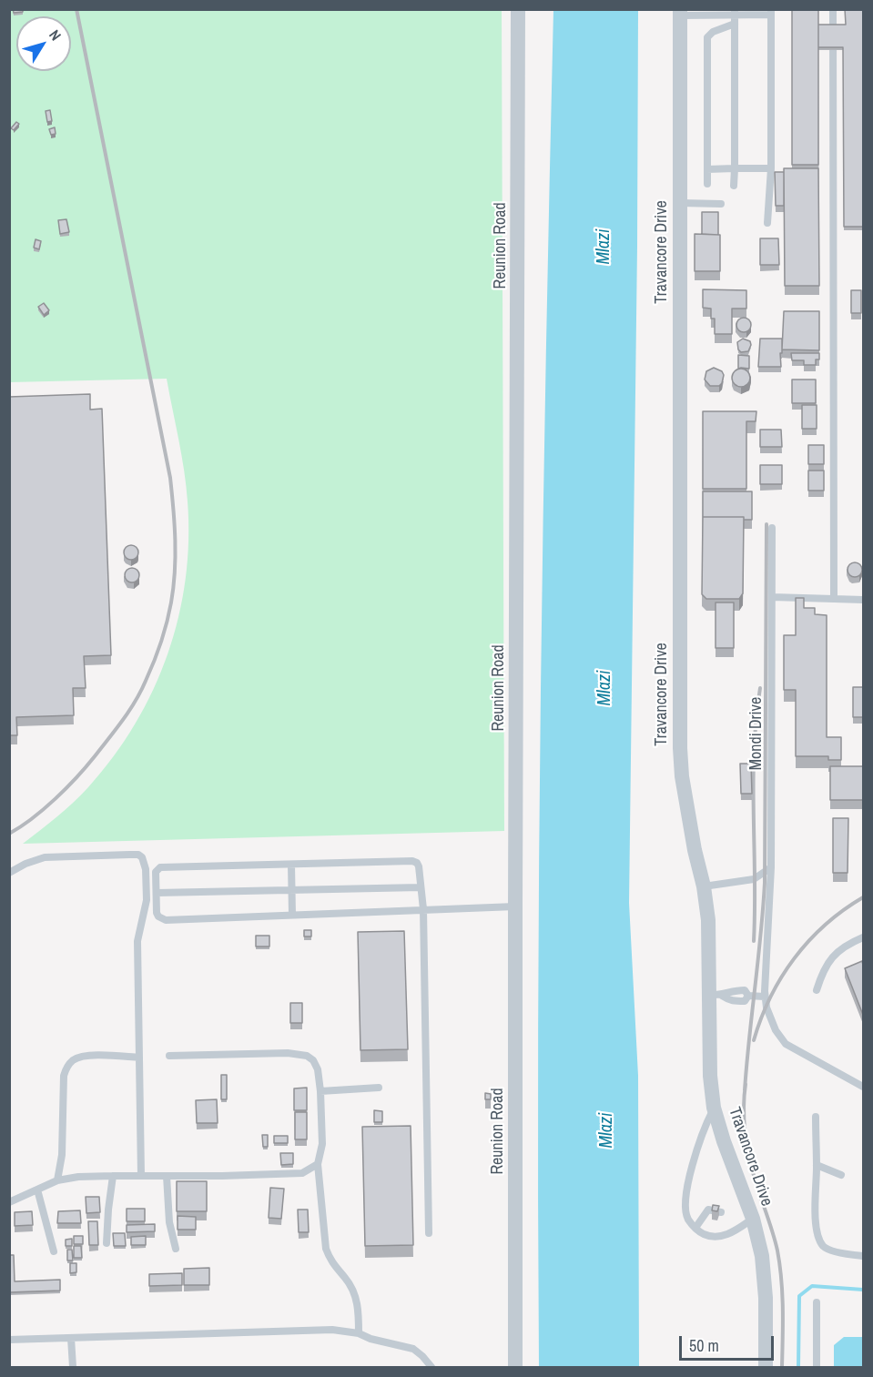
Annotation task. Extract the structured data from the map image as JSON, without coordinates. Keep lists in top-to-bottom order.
{
  "streets": {
    "street": ["Reunion Road", "Travancore Drive"],
    "lane": ["Mondi Drive"]
  },
  "water": ["Mlazi"],
  "scale_bar": "50 m",
  "north": "top right"
}
